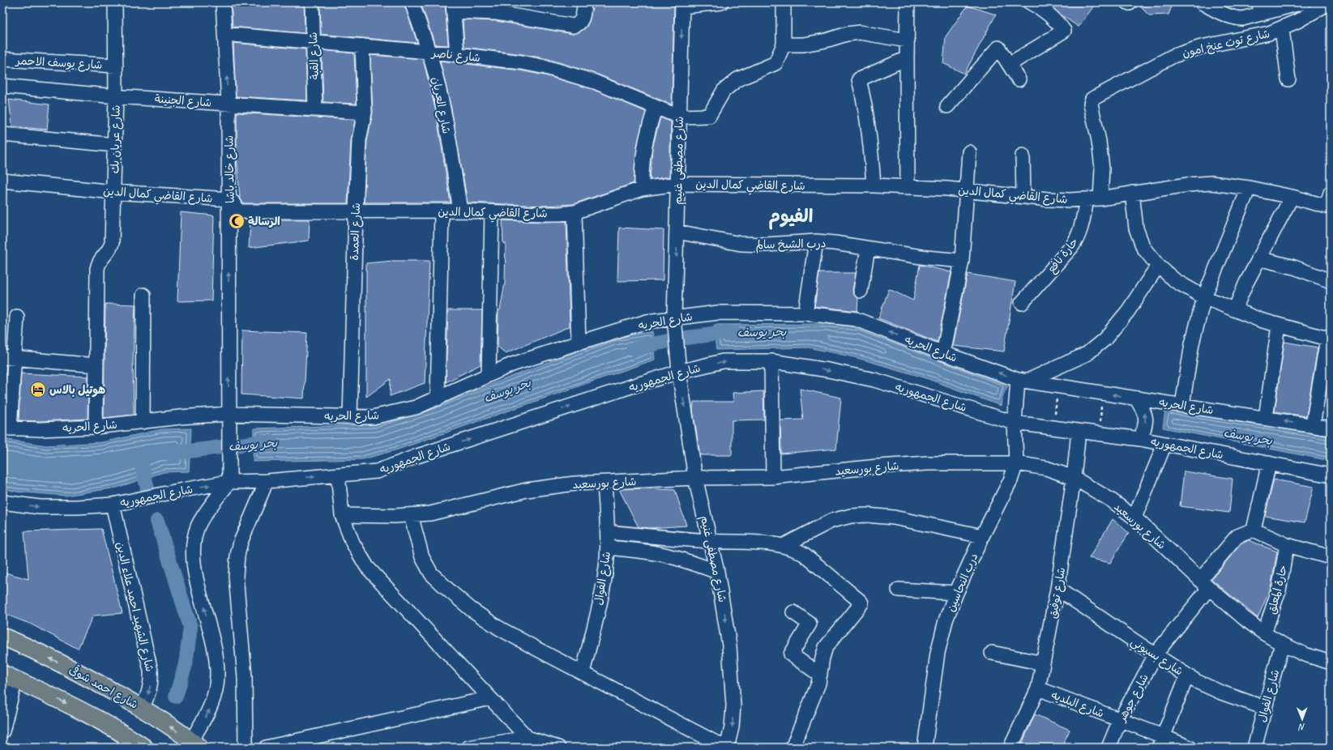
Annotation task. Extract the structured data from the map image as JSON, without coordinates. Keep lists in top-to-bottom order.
{
  "streets": {
    "main road": ["شارع احمد شوقى"],
    "street": [
      "شارع توت عنخ امون",
      "شارع ناصر",
      "شارع القبة",
      "شارع يوسف الاحمر",
      "شارع الجنينة",
      "شارع العريان",
      "شارع عريان بك",
      "شارع مصطفى غنيم",
      "شارع خالد باشا",
      "شارع القاضي كمال الدين",
      "شارع العمدة",
      "درب الشيخ سالم",
      "حارة نافع",
      "شارع الحريه",
      "شارع الجمهوريه",
      "شارع بورسعيد",
      "شارع الفوال",
      "درب النحاسين",
      "حارة المعلق",
      "شارع توفيق",
      "شارع الشهيد احمد علاء الدين",
      "شارع بسيوني",
      "شارع جوهر",
      "شارع البلديه"
    ]
  },
  "crossings": [
    ["شارع توت عنخ امون", "شارع القاضي كمال الدين"],
    ["شارع ناصر", "شارع القبة"],
    ["شارع ناصر", "شارع العريان"],
    ["شارع ناصر", "شارع مصطفى غنيم"],
    ["شارع ناصر", "شارع خالد باشا"],
    ["شارع ناصر", "شارع العمدة"],
    ["شارع القبة", "شارع الجنينة"],
    ["شارع يوسف الاحمر", "شارع عريان بك"],
    ["شارع الجنينة", "شارع عريان بك"],
    ["شارع الجنينة", "شارع خالد باشا"],
    ["شارع الجنينة", "شارع العمدة"],
    ["شارع العريان", "شارع القاضي كمال الدين"],
    ["شارع عريان بك", "شارع القاضي كمال الدين"],
    ["شارع عريان بك", "شارع الحريه"],
    ["شارع مصطفى غنيم", "شارع القاضي كمال الدين"],
    ["شارع مصطفى غنيم", "درب الشيخ سالم"],
    ["شارع مصطفى غنيم", "شارع الحريه"],
    ["شارع مصطفى غنيم", "شارع الجمهوريه"],
    ["شارع مصطفى غنيم", "شارع بورسعيد"],
    ["شارع خالد باشا", "شارع القاضي كمال الدين"],
    ["شارع خالد باشا", "شارع الحريه"],
    ["شارع خالد باشا", "شارع الجمهوريه"],
    ["شارع القاضي كمال الدين", "شارع العمدة"],
    ["شارع القاضي كمال الدين", "حارة نافع"],
    ["شارع العمدة", "شارع الحريه"],
    ["شارع الحريه", "درب النحاسين"],
    ["شارع الجمهوريه", "درب النحاسين"],
    ["شارع الجمهوريه", "شارع توفيق"],
    ["شارع الجمهوريه", "شارع الشهيد احمد علاء الدين"],
    ["شارع بورسعيد", "شارع الفوال"],
    ["شارع بورسعيد", "درب النحاسين"],
    ["شارع بورسعيد", "حارة المعلق"],
    ["شارع بورسعيد", "شارع توفيق"],
    ["شارع بورسعيد", "شارع جوهر"],
    ["شارع الفوال", "شارع بسيوني"],
    ["شارع توفيق", "شارع بسيوني"],
    ["شارع توفيق", "شارع البلديه"],
    ["شارع الشهيد احمد علاء الدين", "شارع احمد شوقى"],
    ["شارع بسيوني", "شارع جوهر"],
    ["شارع جوهر", "شارع البلديه"]
  ],
  "one_way": ["شارع الجمهوريه"],
  "districts": ["الفيوم"],
  "water": ["بحر يوسف"],
  "places": {
    "mosque": ["الرسالة"],
    "hotel": ["هوتيل بالاس"]
  },
  "north": "bottom"
}
